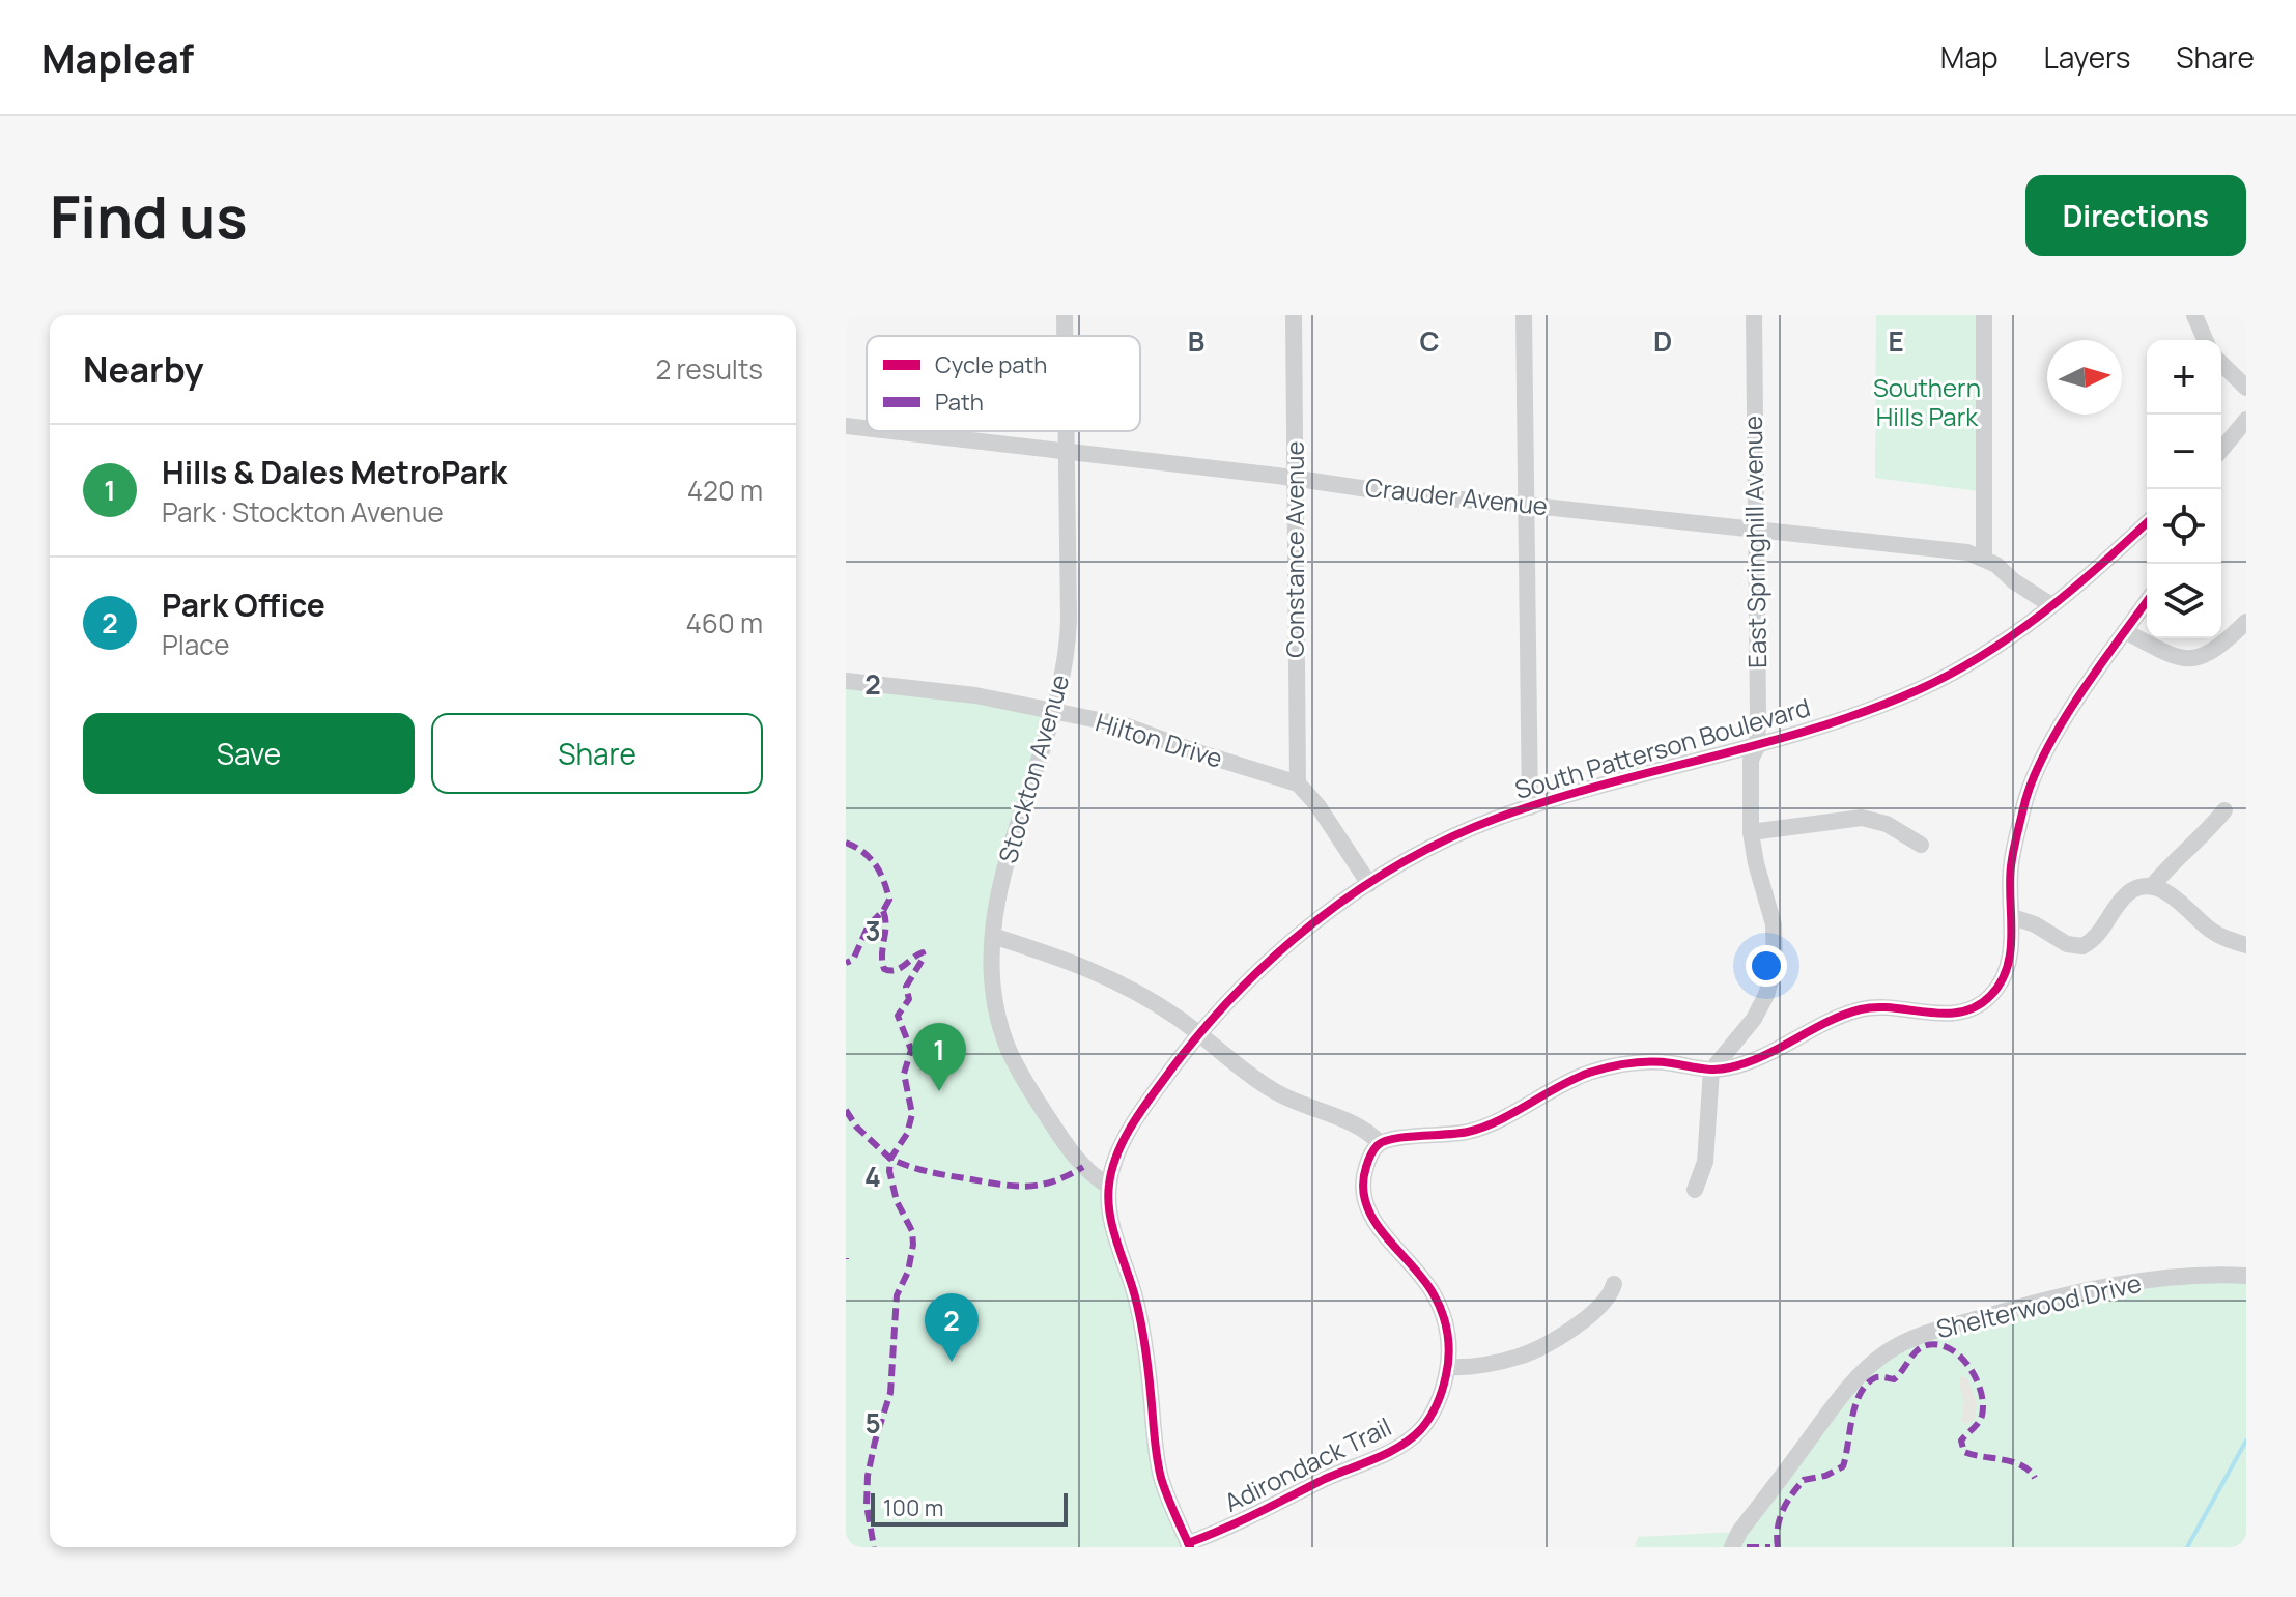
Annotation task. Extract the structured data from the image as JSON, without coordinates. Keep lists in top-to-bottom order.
{
  "streets": {
    "street": [
      "Crauder Avenue",
      "East Springhill Avenue",
      "Constance Avenue",
      "Hilton Drive",
      "South Patterson Boulevard",
      "Stockton Avenue",
      "Shelterwood Drive",
      "Adirondack Trail"
    ]
  },
  "crossings": [
    ["Crauder Avenue", "East Springhill Avenue"],
    ["Crauder Avenue", "Constance Avenue"],
    ["Crauder Avenue", "South Patterson Boulevard"],
    ["Crauder Avenue", "Stockton Avenue"],
    ["East Springhill Avenue", "South Patterson Boulevard"],
    ["Constance Avenue", "Hilton Drive"],
    ["Hilton Drive", "Stockton Avenue"],
    ["South Patterson Boulevard", "Stockton Avenue"],
    ["South Patterson Boulevard", "Adirondack Trail"]
  ],
  "parks": ["Southern Hills Park"],
  "legend": ["Cycle path", "Path"],
  "scale_bar": "100 m",
  "north": "right",
  "page": {
    "header": "Mapleaf",
    "nav": ["Map", "Layers", "Share"],
    "buttons": [
      "Directions",
      ["Save", "Share"]
    ],
    "title": "Find us",
    "heading": ["Nearby", "2 results"],
    "map_buttons": ["+", "−"],
    "list": [
      {
        "mark": "1",
        "name": "Hills & Dales MetroPark",
        "note": "Park · Stockton Avenue",
        "value": "420 m"
      },
      {
        "mark": "2",
        "name": "Park Office",
        "note": "Place",
        "value": "460 m"
      }
    ],
    "pins": ["1", "2"],
    "scale": "100 m"
  },
  "grid": {
    "columns": [
      "B",
      "C",
      "D",
      "E"
    ],
    "rows": [
      "2",
      "3",
      "4",
      "5"
    ]
  }
}
